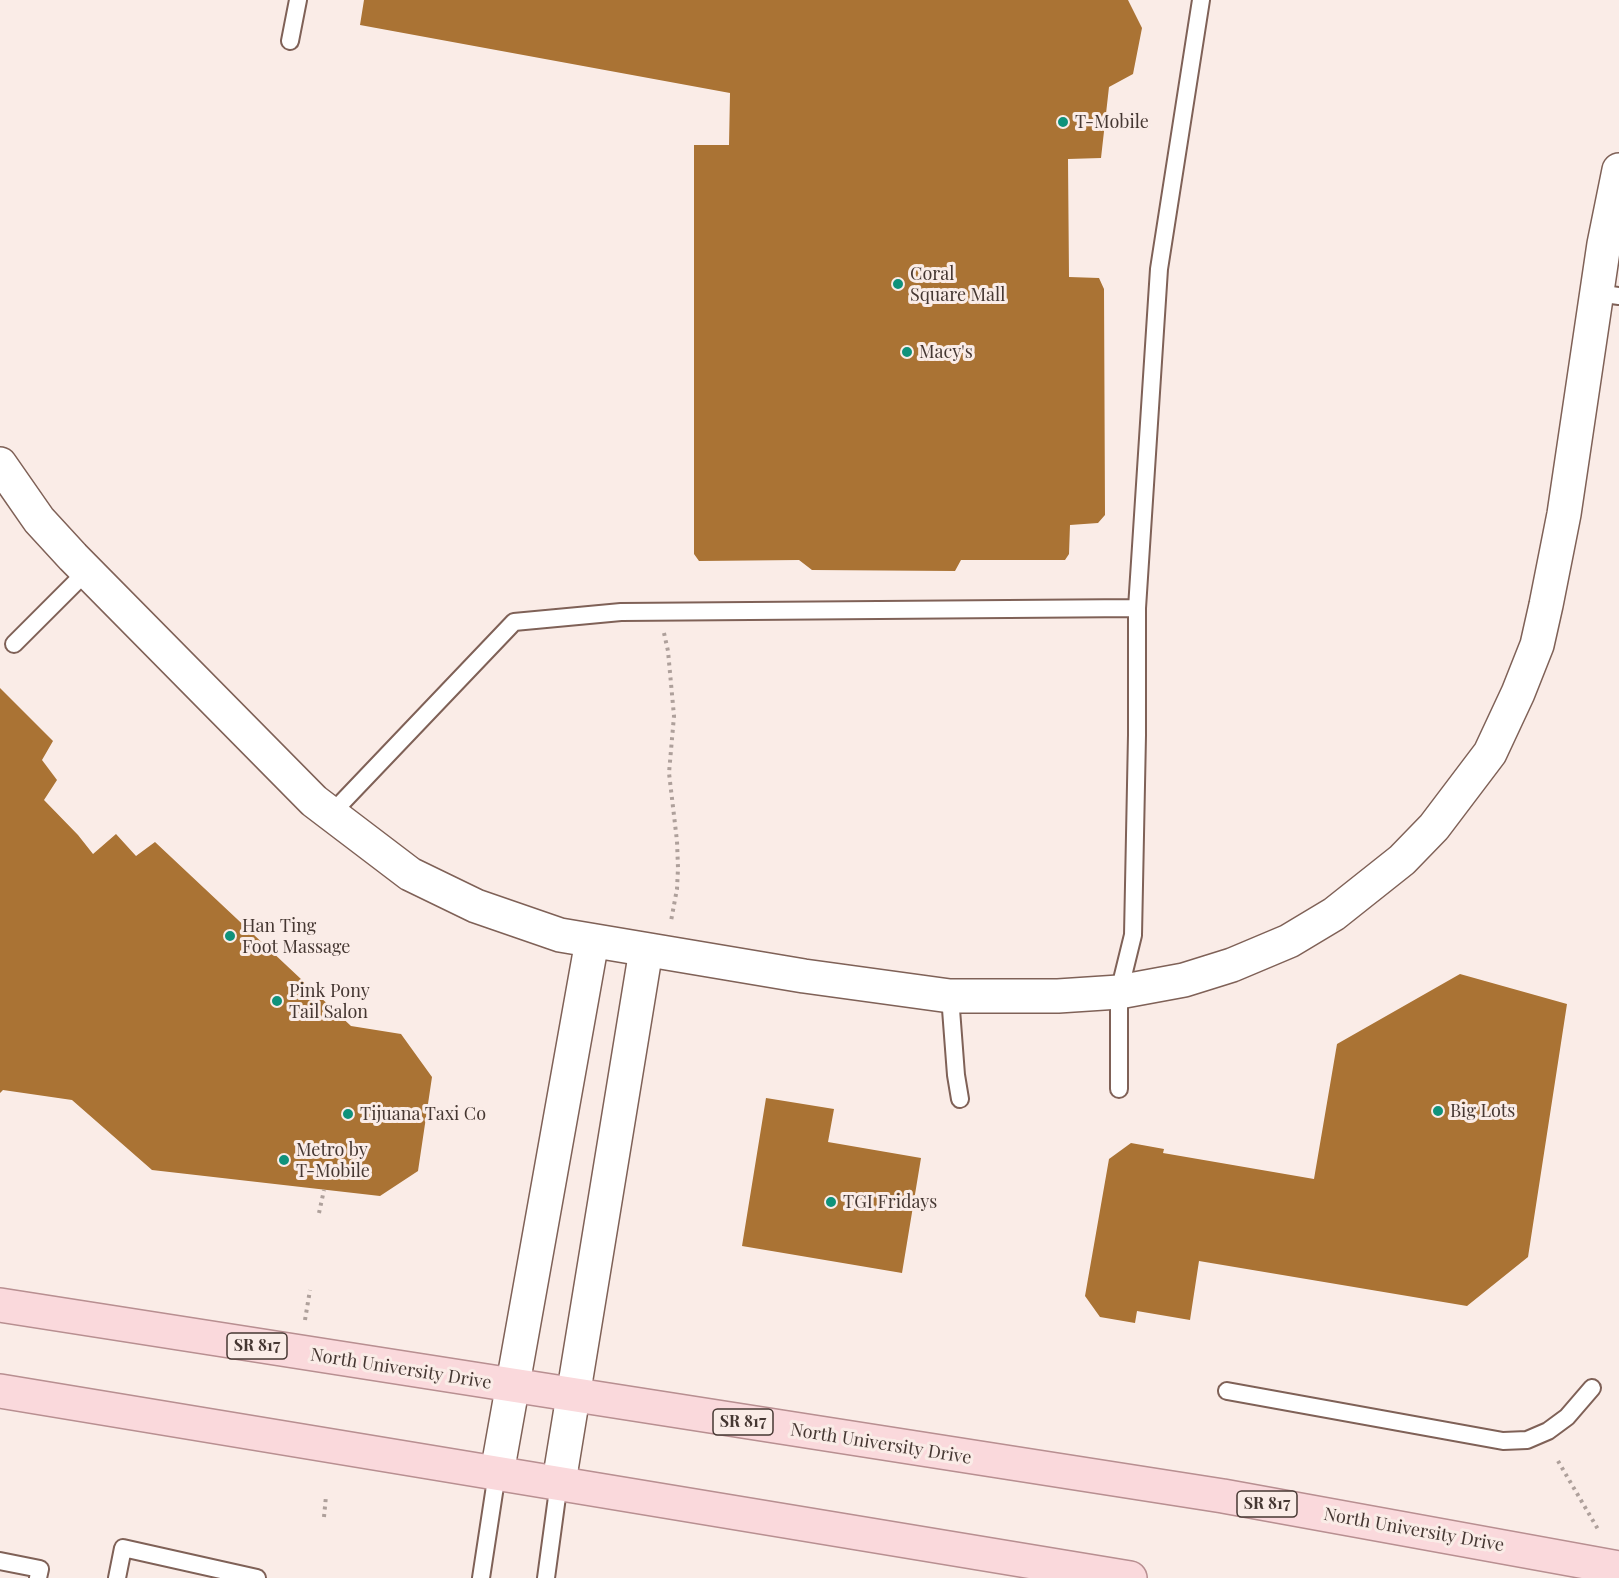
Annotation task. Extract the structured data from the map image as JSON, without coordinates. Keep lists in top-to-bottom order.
{
  "streets": {
    "main road": ["SR 817", "North University Drive"]
  },
  "places": [
    "T-Mobile",
    "Coral Square Mall",
    "Macy's",
    "Han Ting Foot Massage",
    "Pink Pony Tail Salon",
    "Big Lots",
    "Tijuana Taxi Co",
    "Metro by T-Mobile",
    "TGI Fridays"
  ]
}
